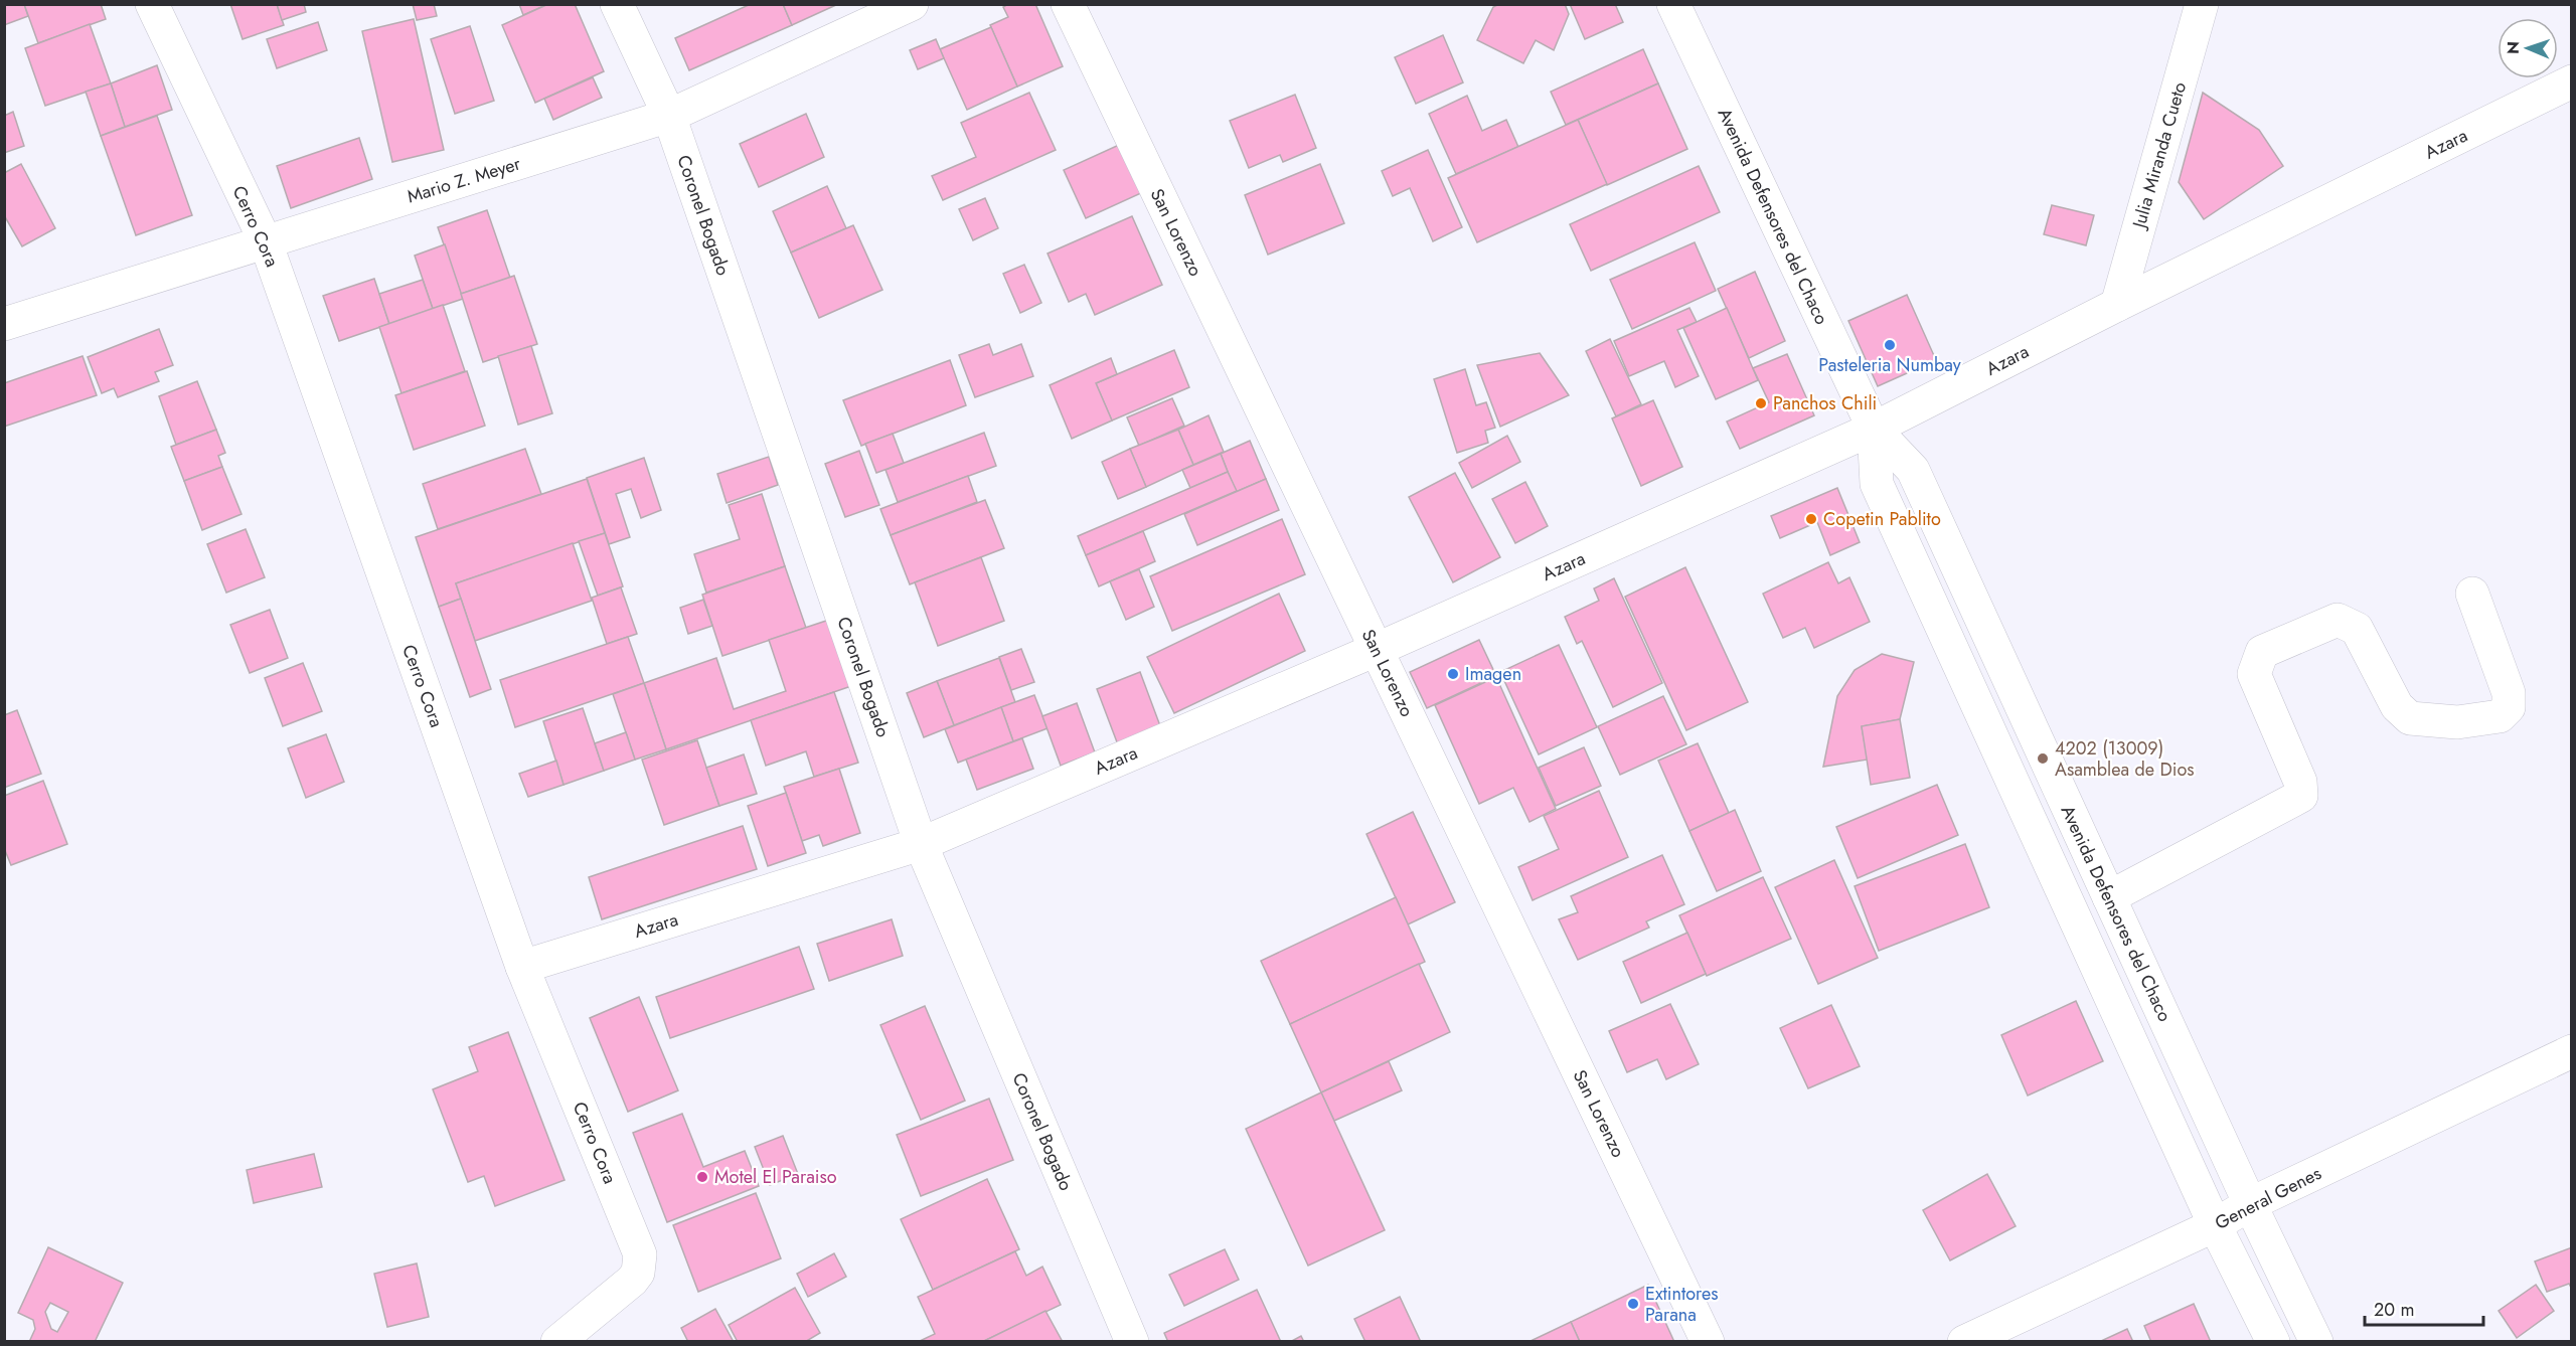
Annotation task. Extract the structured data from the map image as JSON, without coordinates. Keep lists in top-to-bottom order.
{
  "streets": {
    "street": [
      "Azara",
      "Julia Miranda Cueto",
      "Mario Z. Meyer",
      "Coronel Bogado",
      "Avenida Defensores del Chaco",
      "Cerro Cora",
      "San Lorenzo",
      "General Genes"
    ]
  },
  "crossings": [
    ["Azara", "Julia Miranda Cueto"],
    ["Azara", "Coronel Bogado"],
    ["Azara", "Avenida Defensores del Chaco"],
    ["Azara", "Cerro Cora"],
    ["Azara", "San Lorenzo"],
    ["Mario Z. Meyer", "Coronel Bogado"],
    ["Mario Z. Meyer", "Cerro Cora"],
    ["Avenida Defensores del Chaco", "General Genes"]
  ],
  "places": [
    "Pasteleria Numbay",
    "Panchos Chili",
    "Copetin Pablito",
    "Imagen",
    "4202 (13009) Asamblea de Dios",
    "Motel El Paraiso",
    "Extintores Parana"
  ],
  "scale_bar": "20 m",
  "north": "left"
}
